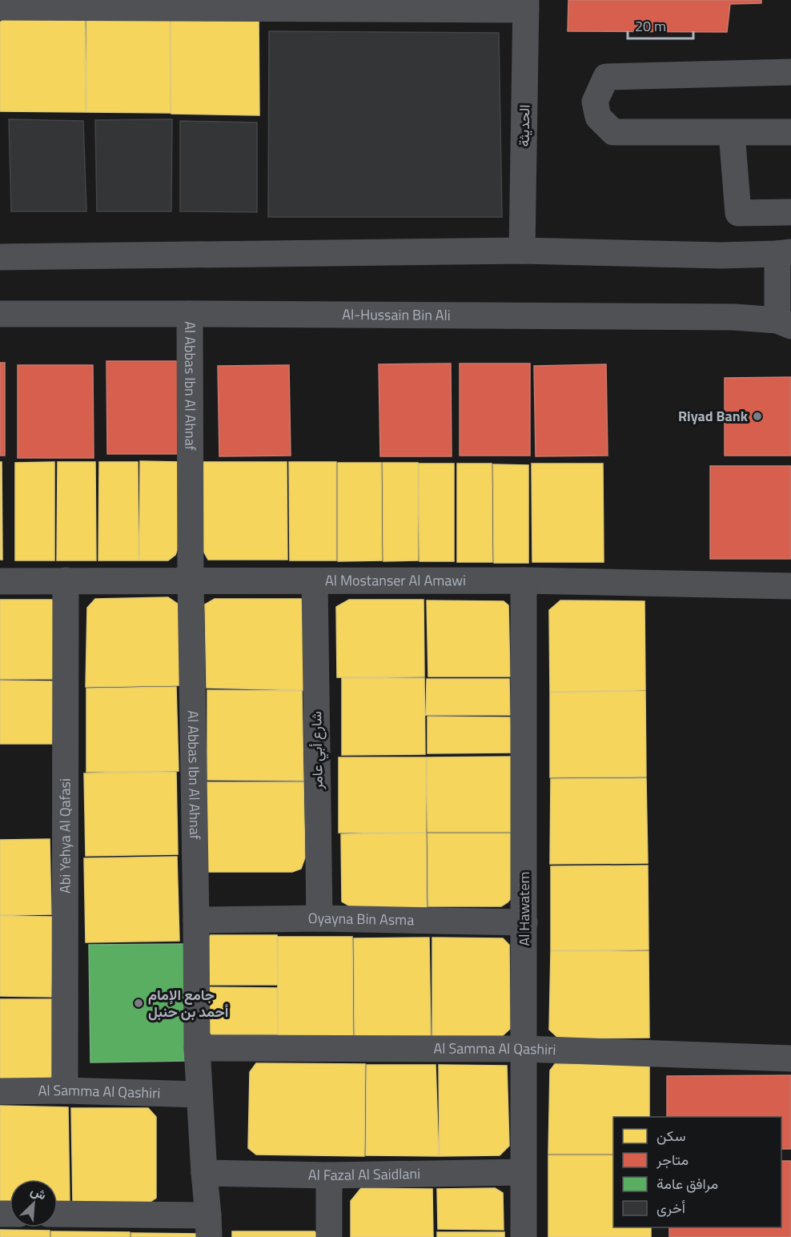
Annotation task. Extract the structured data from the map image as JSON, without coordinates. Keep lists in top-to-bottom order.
{
  "streets": {
    "street": [
      "الحديثة",
      "Al-Hussain Bin Ali",
      "Al Abbas Ibn Al Ahnaf",
      "Al Mostanser Al Amawi",
      "شارع أبي عامر",
      "Abi Yehya Al Qafasi",
      "Al Hawatem",
      "Oyayna Bin Asma",
      "Al Samma Al Qashiri",
      "Al Fazal Al Saidlani"
    ]
  },
  "crossings": [
    ["Al-Hussain Bin Ali", "Al Abbas Ibn Al Ahnaf"],
    ["Al Abbas Ibn Al Ahnaf", "Al Mostanser Al Amawi"],
    ["Al Abbas Ibn Al Ahnaf", "Oyayna Bin Asma"],
    ["Al Abbas Ibn Al Ahnaf", "Al Samma Al Qashiri"],
    ["Al Abbas Ibn Al Ahnaf", "Al Fazal Al Saidlani"],
    ["Al Mostanser Al Amawi", "شارع أبي عامر"],
    ["Al Mostanser Al Amawi", "Abi Yehya Al Qafasi"],
    ["Al Mostanser Al Amawi", "Al Hawatem"],
    ["شارع أبي عامر", "Oyayna Bin Asma"],
    ["Abi Yehya Al Qafasi", "Al Samma Al Qashiri"],
    ["Al Hawatem", "Oyayna Bin Asma"],
    ["Al Hawatem", "Al Samma Al Qashiri"],
    ["Al Hawatem", "Al Fazal Al Saidlani"]
  ],
  "places": ["Riyad Bank", "جامع الإمام أحمد بن حنبل"],
  "legend": [
    "سكن",
    "متاجر",
    "مرافق عامة",
    "أخرى"
  ],
  "scale_bar": "20 m",
  "north": "top right"
}
